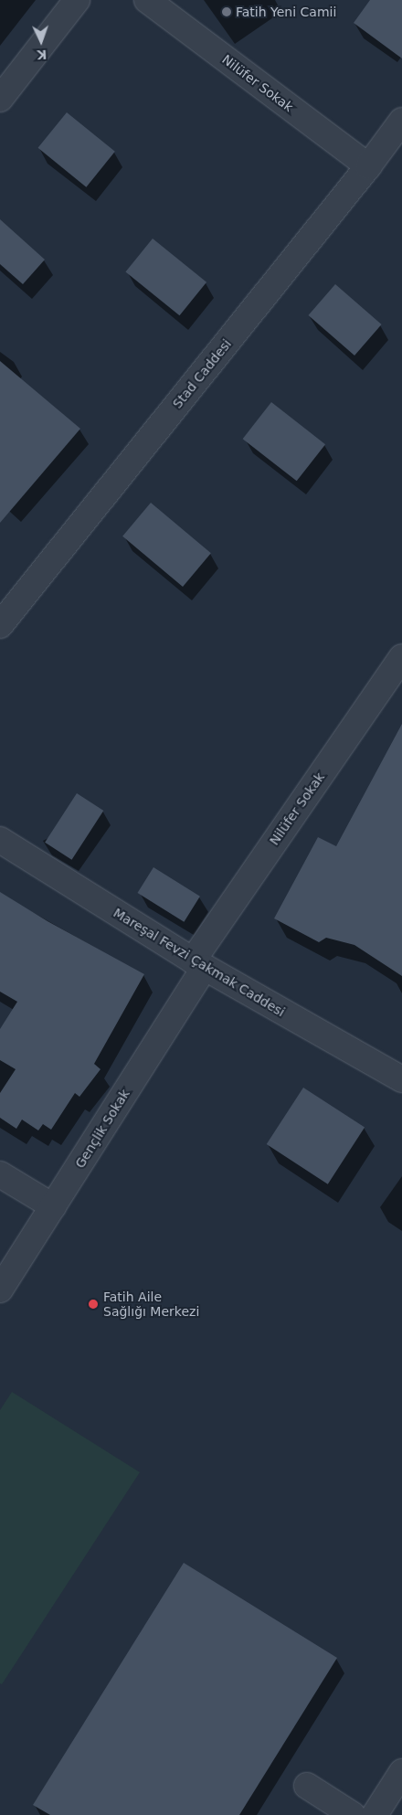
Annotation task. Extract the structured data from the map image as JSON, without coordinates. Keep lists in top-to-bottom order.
{
  "streets": {
    "street": [
      "Nilüfer Sokak",
      "Stad Caddesi",
      "Mareşal Fevzi Çakmak Caddesi",
      "Gençlik Sokak"
    ]
  },
  "crossings": [
    ["Nilüfer Sokak", "Stad Caddesi"],
    ["Nilüfer Sokak", "Mareşal Fevzi Çakmak Caddesi"],
    ["Nilüfer Sokak", "Gençlik Sokak"],
    ["Mareşal Fevzi Çakmak Caddesi", "Gençlik Sokak"]
  ],
  "places": ["Fatih Yeni Camii", "Fatih Aile Sağlığı Merkezi"],
  "north": "bottom"
}
